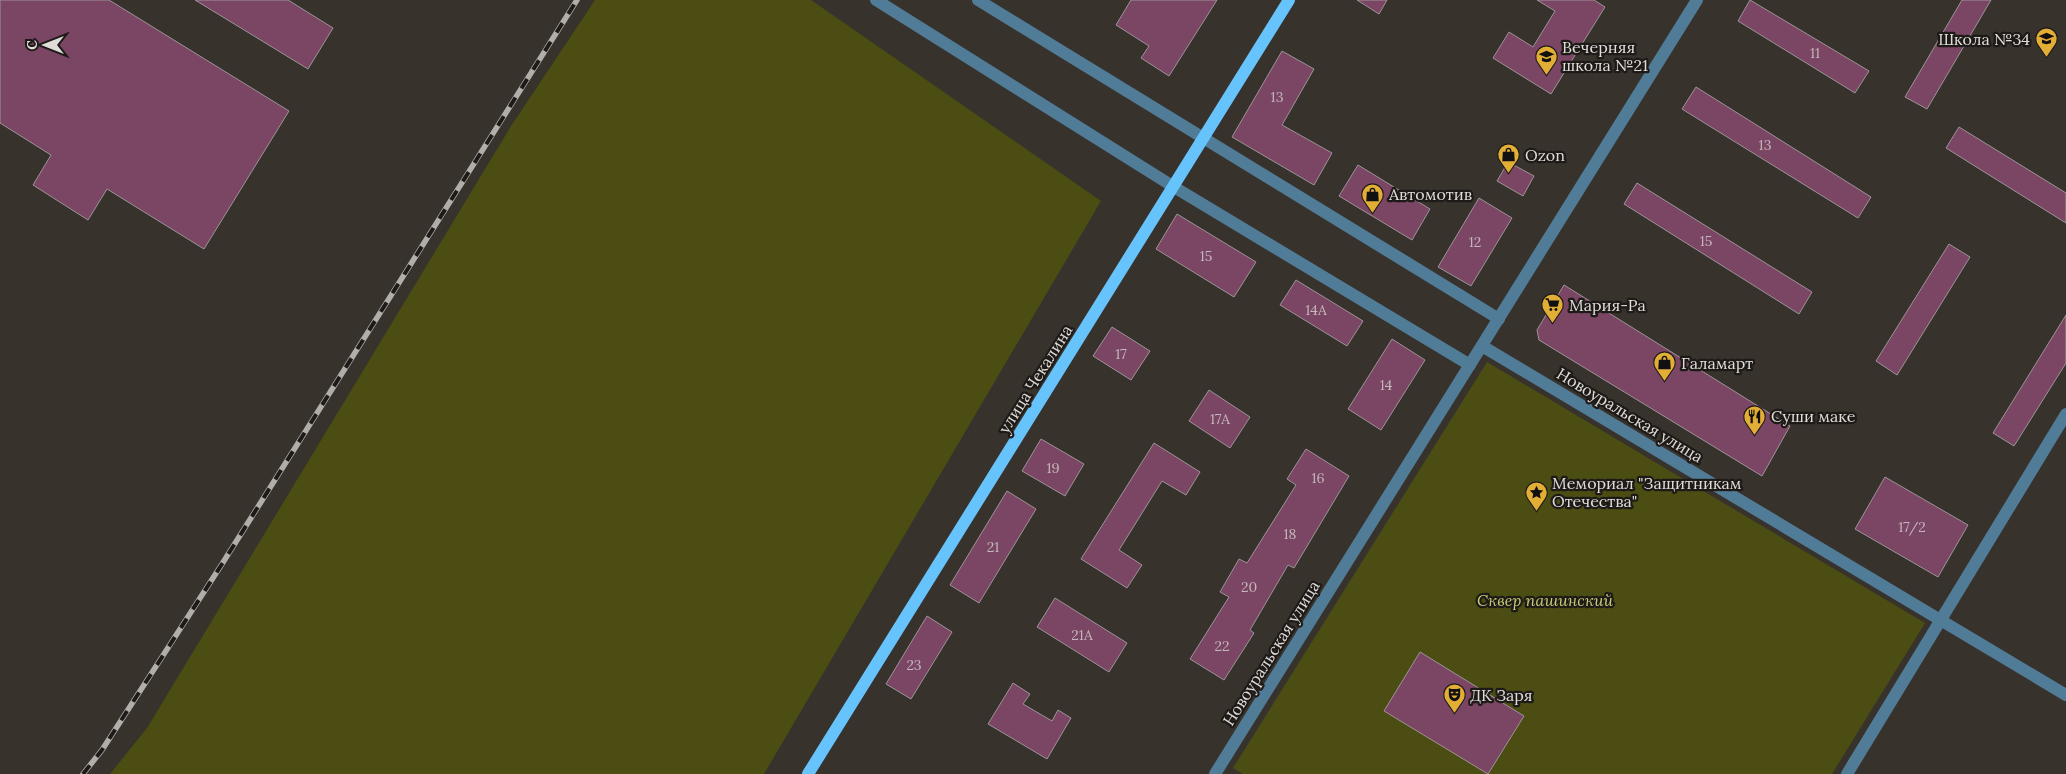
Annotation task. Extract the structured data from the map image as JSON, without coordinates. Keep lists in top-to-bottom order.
{
  "streets": {
    "main road": ["улица Чекалина"],
    "street": ["Новоуральская улица"]
  },
  "parks": ["Сквер пашинский"],
  "places": {
    "school or university": ["Школа №34", "Вечерняя школа №21"],
    "shop": ["Ozon", "Автомотив", "Галамарт"],
    "supermarket": ["Мария-Ра"],
    "restaurant": ["Суши маке"],
    "place": ["Мемориал \"Защитникам Отечества\""],
    "theatre": ["ДК Заря"]
  },
  "house_numbers": [
    "11",
    "13",
    "13",
    "15",
    "12",
    "15",
    "14А",
    "17",
    "14",
    "17А",
    "19",
    "16",
    "17/2",
    "18",
    "21",
    "20",
    "21А",
    "22",
    "23"
  ],
  "north": "left"
}
